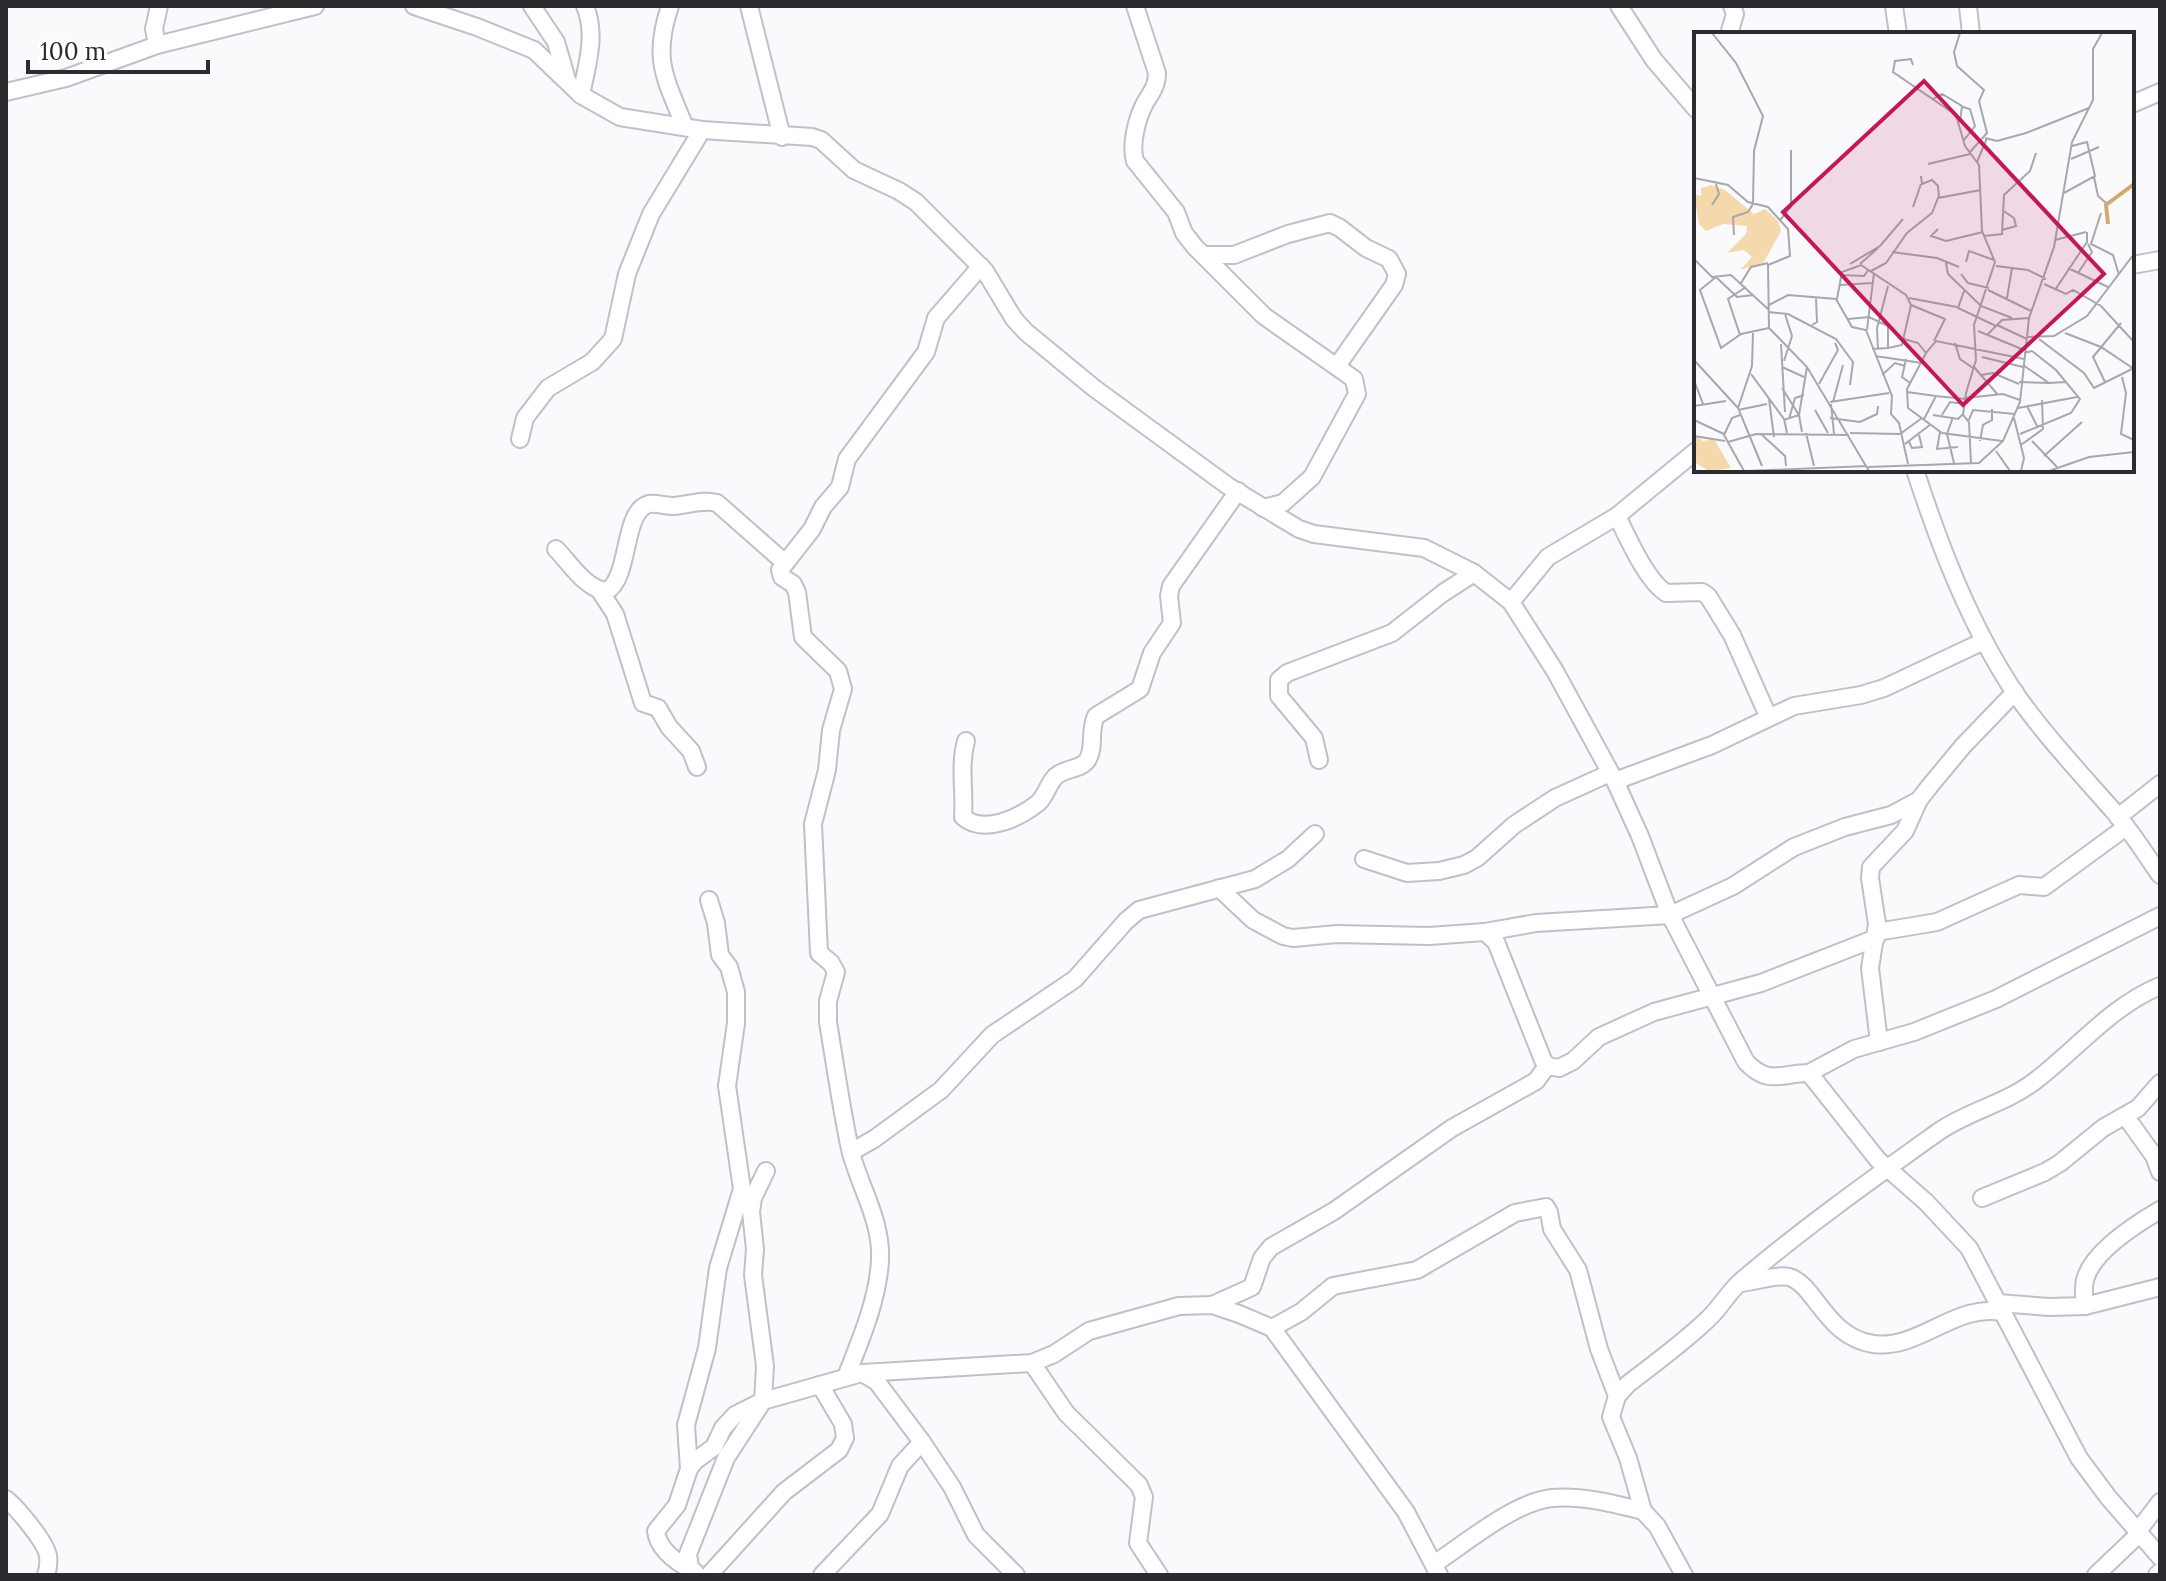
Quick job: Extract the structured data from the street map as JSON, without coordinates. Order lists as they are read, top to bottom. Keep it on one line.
{"scale_bar":"100 m"}
